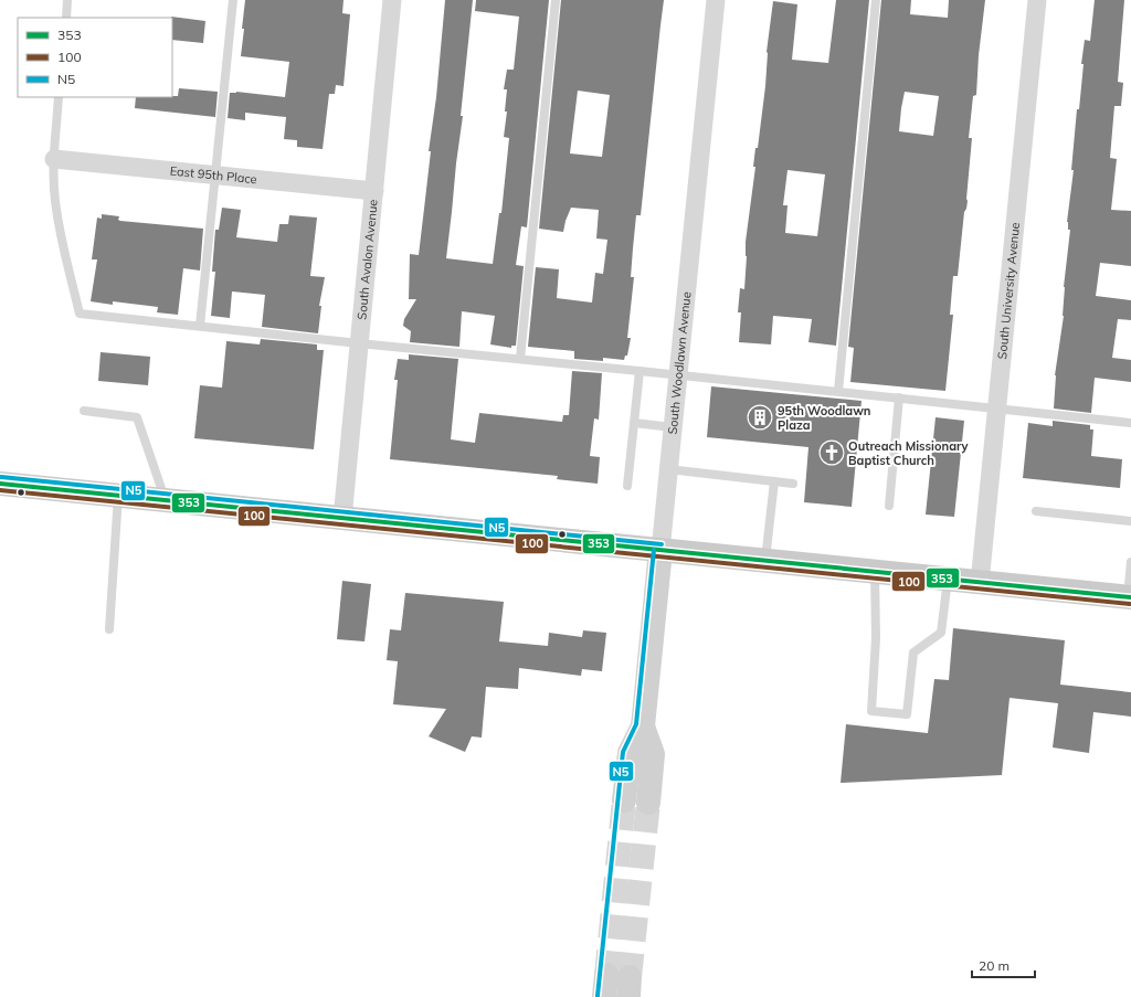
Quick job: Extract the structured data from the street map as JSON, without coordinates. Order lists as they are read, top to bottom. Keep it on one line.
{"streets":{"street":["East 95th Place","South Avalon Avenue","South University Avenue","South Woodlawn Avenue"]},"crossings":[["East 95th Place","South Avalon Avenue"]],"places":{"building":["95th Woodlawn Plaza"],"church":["Outreach Missionary Baptist Church"]},"lines":["transit line N5","transit line 353","transit line 100"],"legend":["353","100","N5"],"scale_bar":"20 m"}
